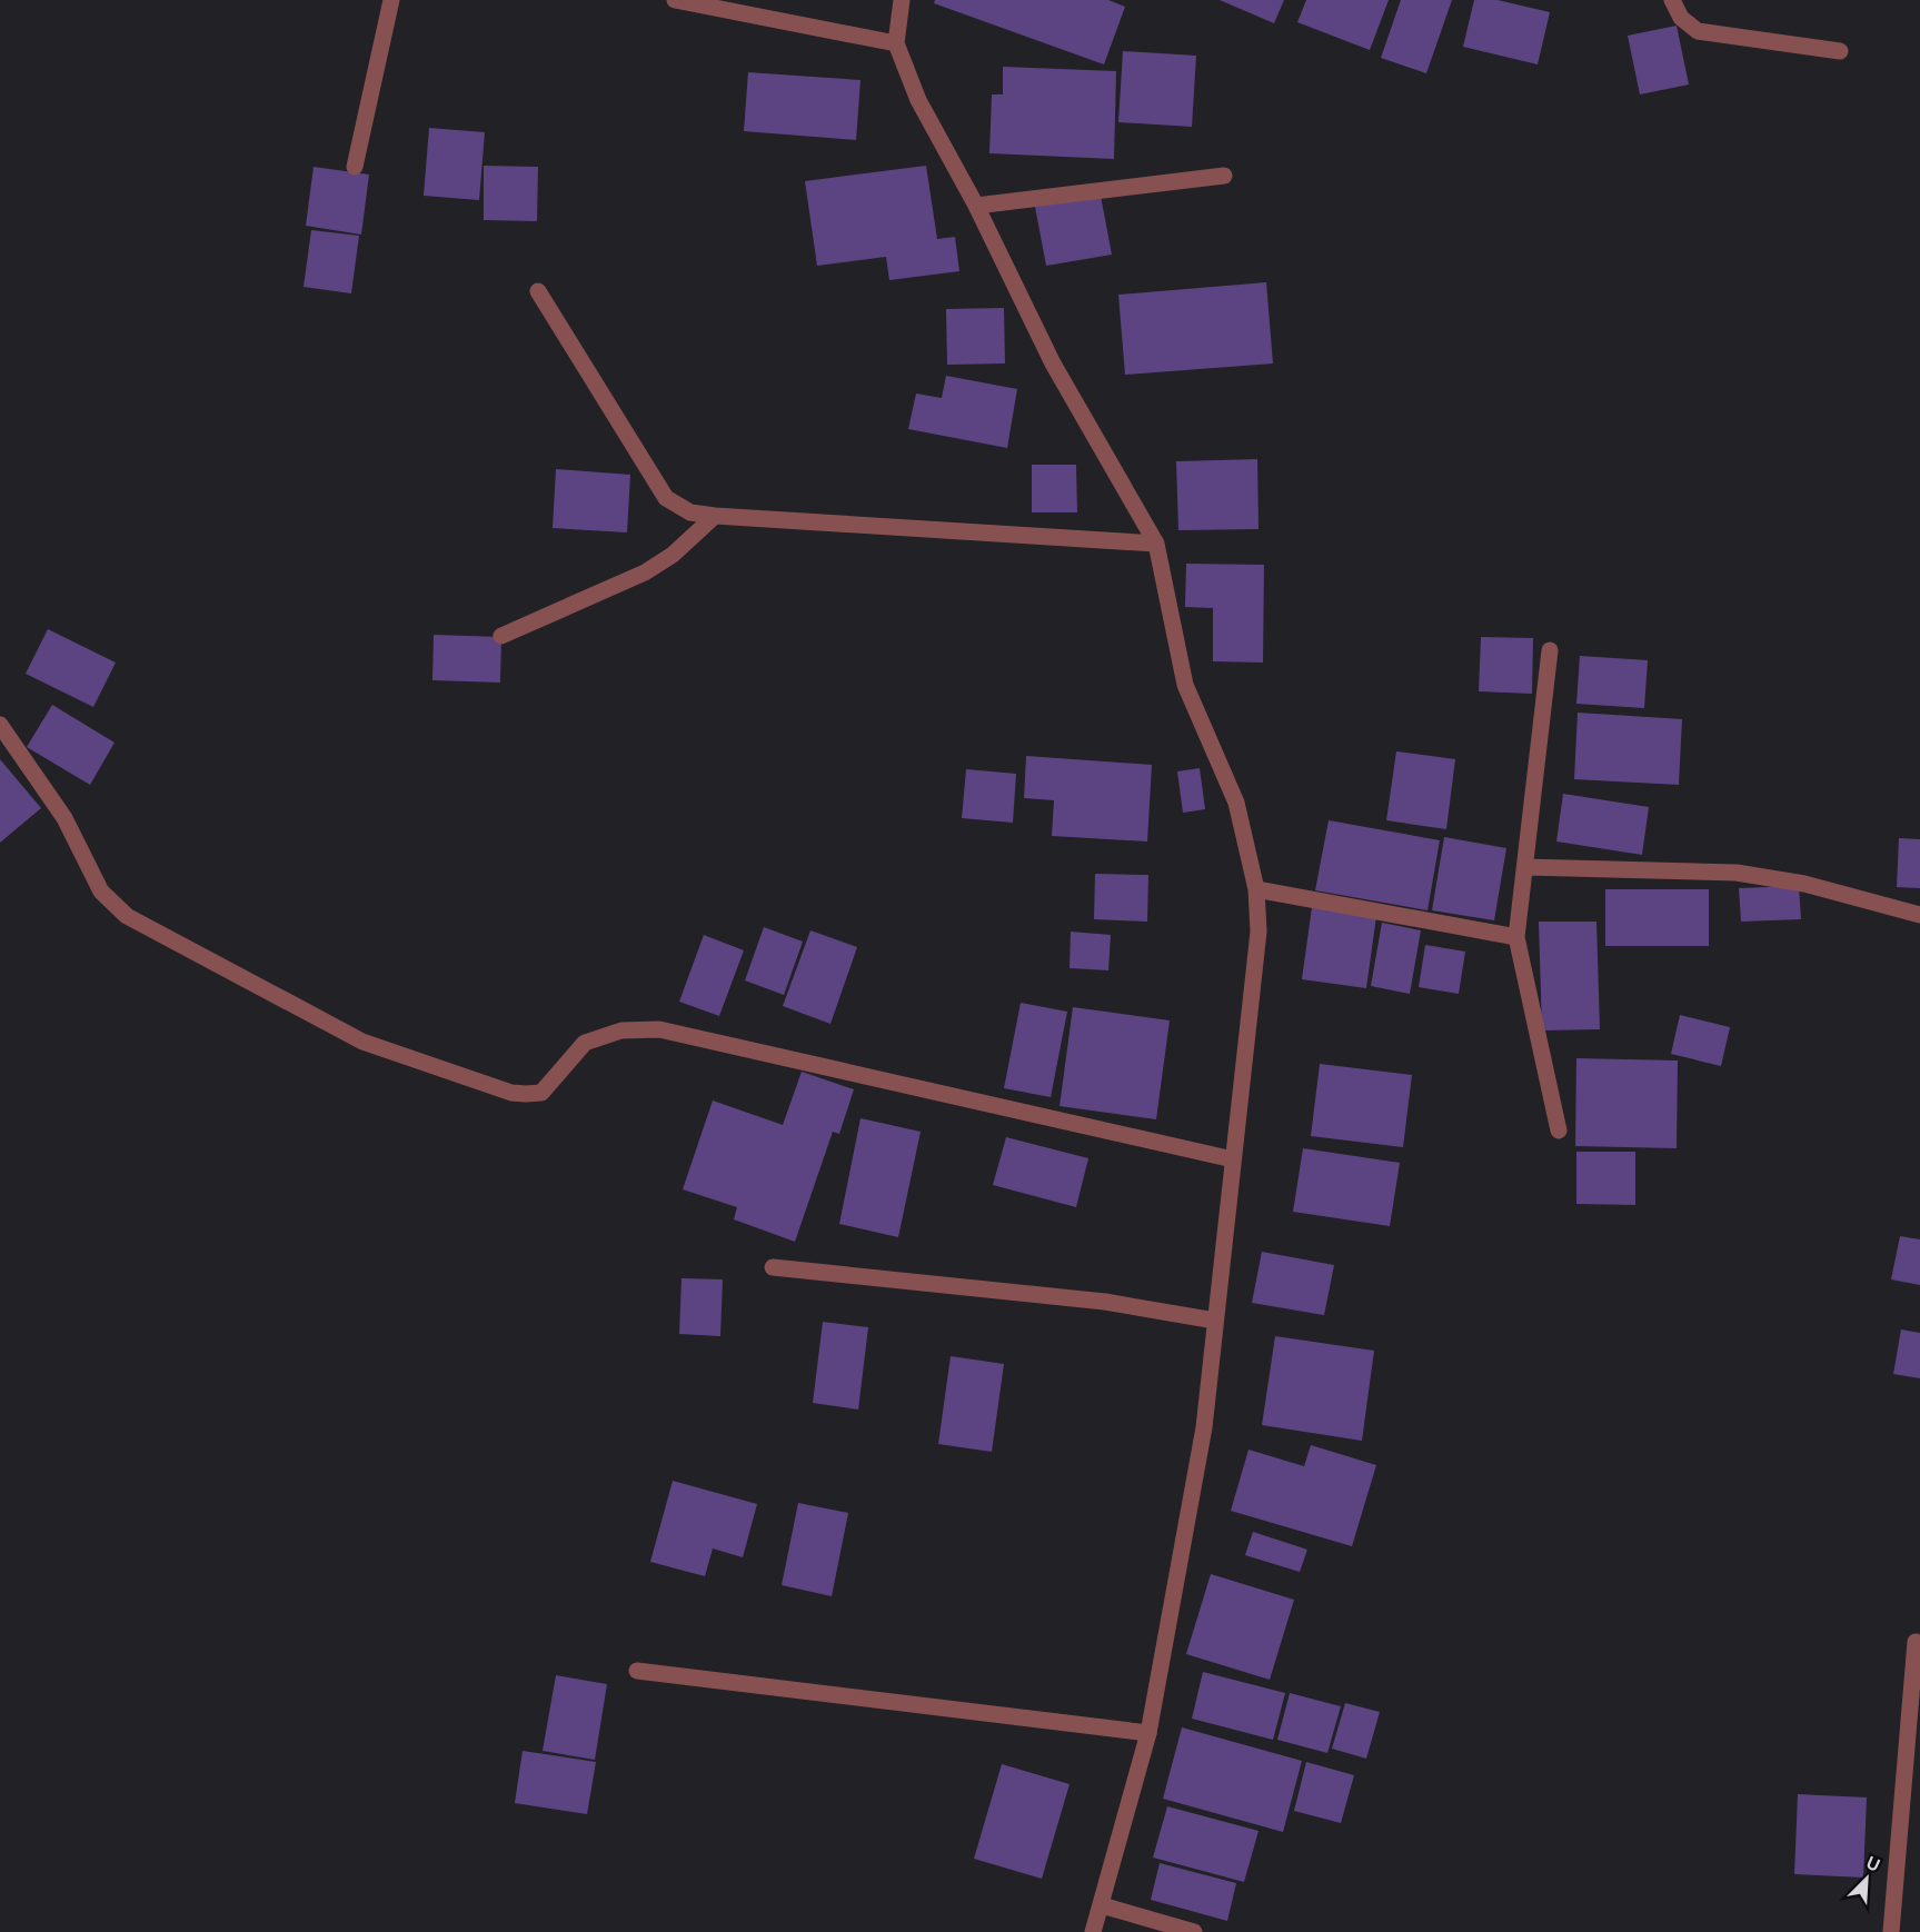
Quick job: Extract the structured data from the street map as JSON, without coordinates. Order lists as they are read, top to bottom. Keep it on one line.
{"north":"top right"}
